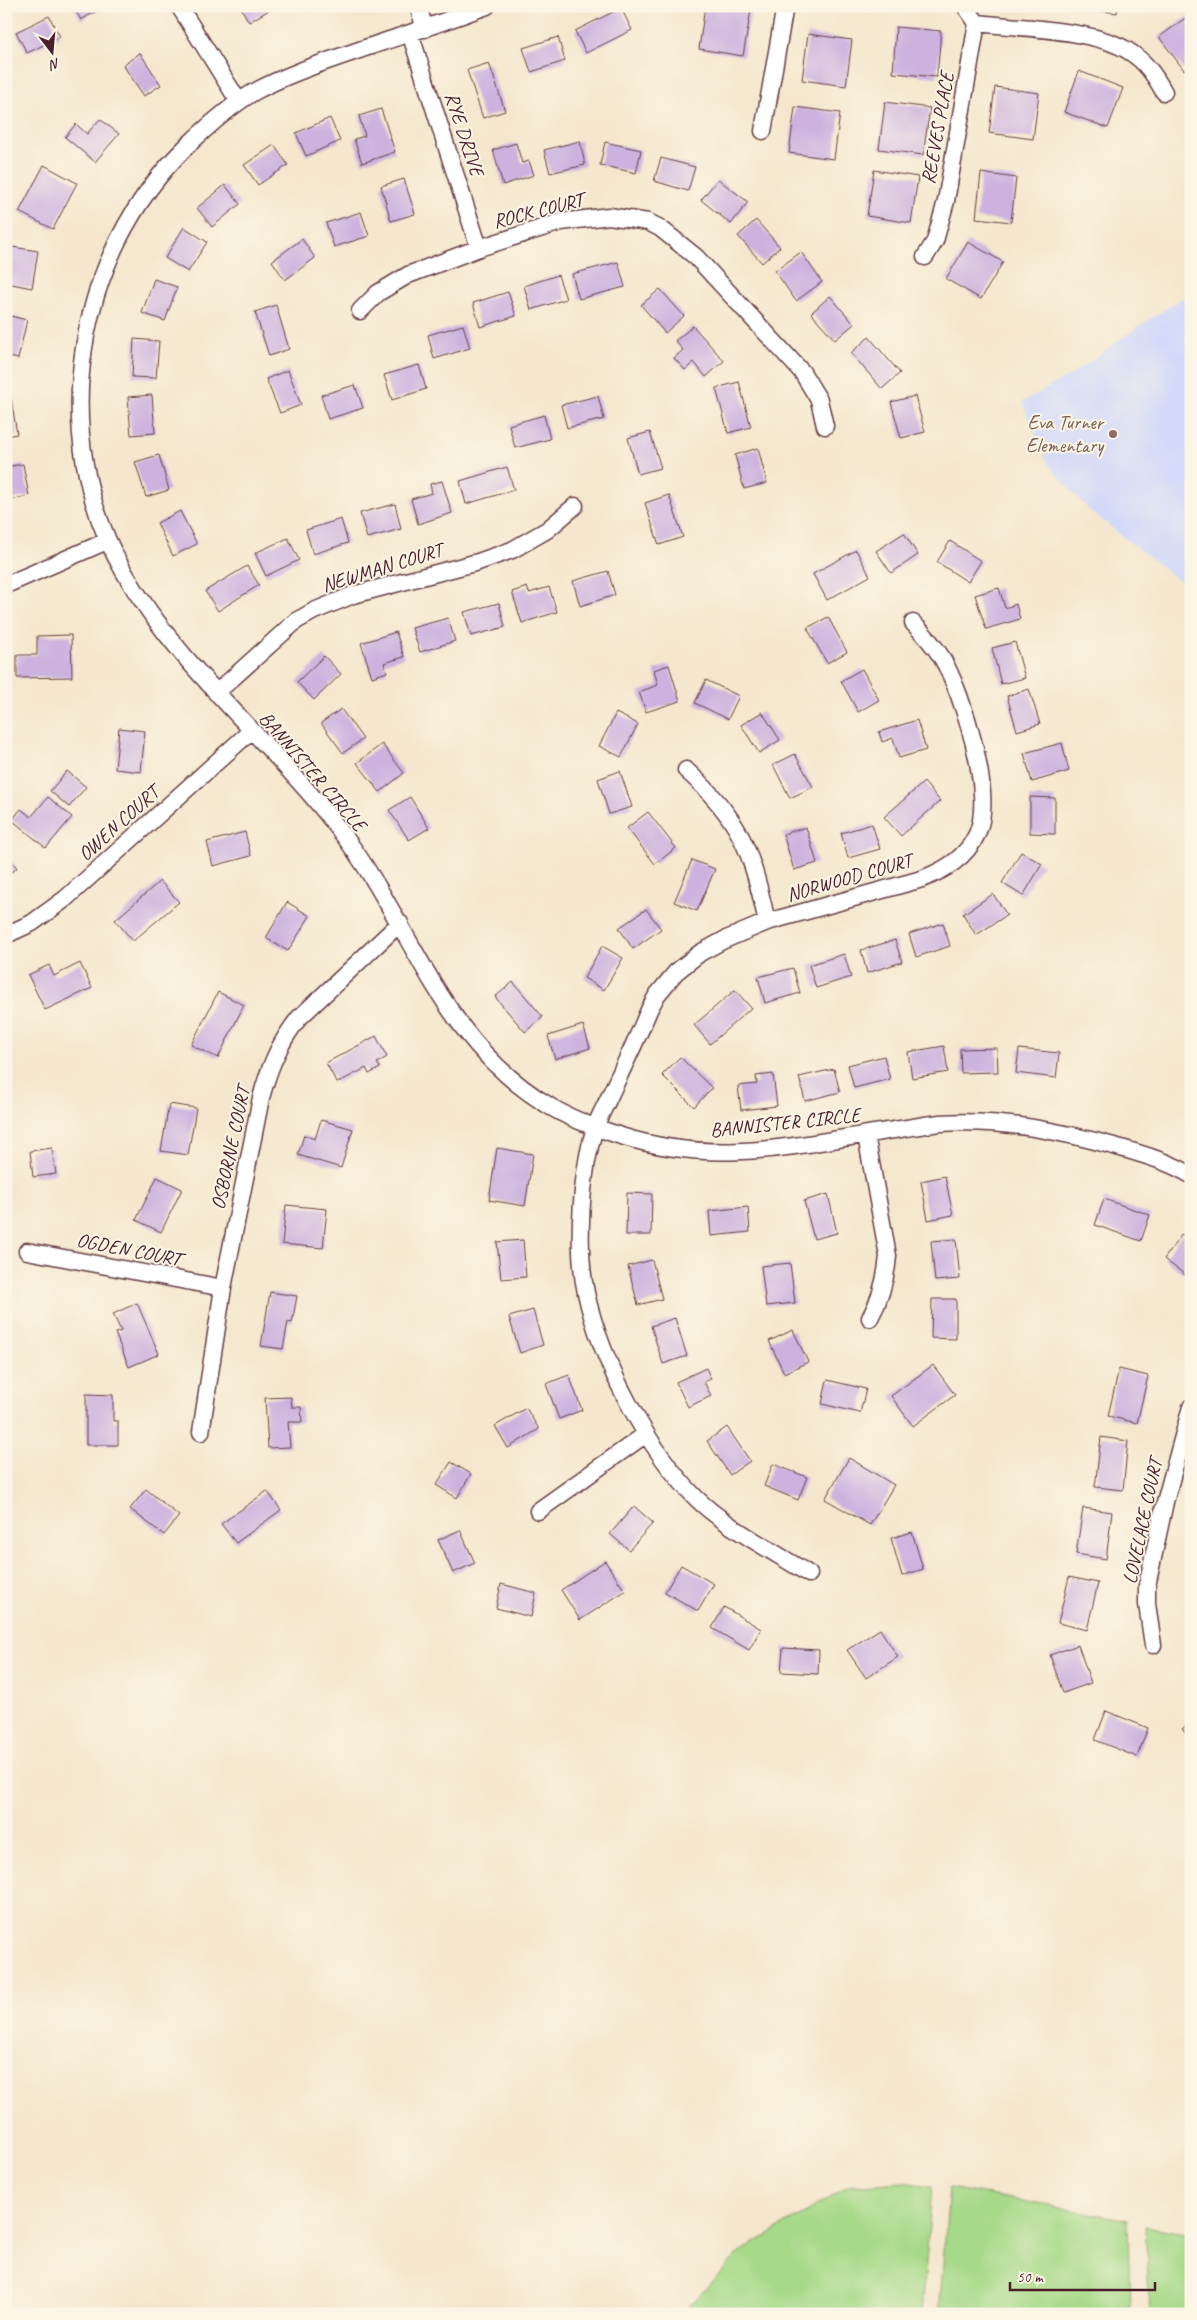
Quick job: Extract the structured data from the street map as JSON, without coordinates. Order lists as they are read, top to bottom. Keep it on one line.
{"streets":{"street":["REEVES PLACE","RYE DRIVE","ROCK COURT","NEWMAN COURT","BANNISTER CIRCLE","OWEN COURT","NORWOOD COURT","OSBORNE COURT","OGDEN COURT","LOVELACE COURT"]},"crossings":[["RYE DRIVE","ROCK COURT"],["RYE DRIVE","BANNISTER CIRCLE"],["NEWMAN COURT","BANNISTER CIRCLE"],["BANNISTER CIRCLE","OWEN COURT"],["BANNISTER CIRCLE","NORWOOD COURT"],["BANNISTER CIRCLE","OSBORNE COURT"],["OSBORNE COURT","OGDEN COURT"]],"places":["Eva Turner Elementary"],"scale_bar":"50 m","north":"bottom"}
